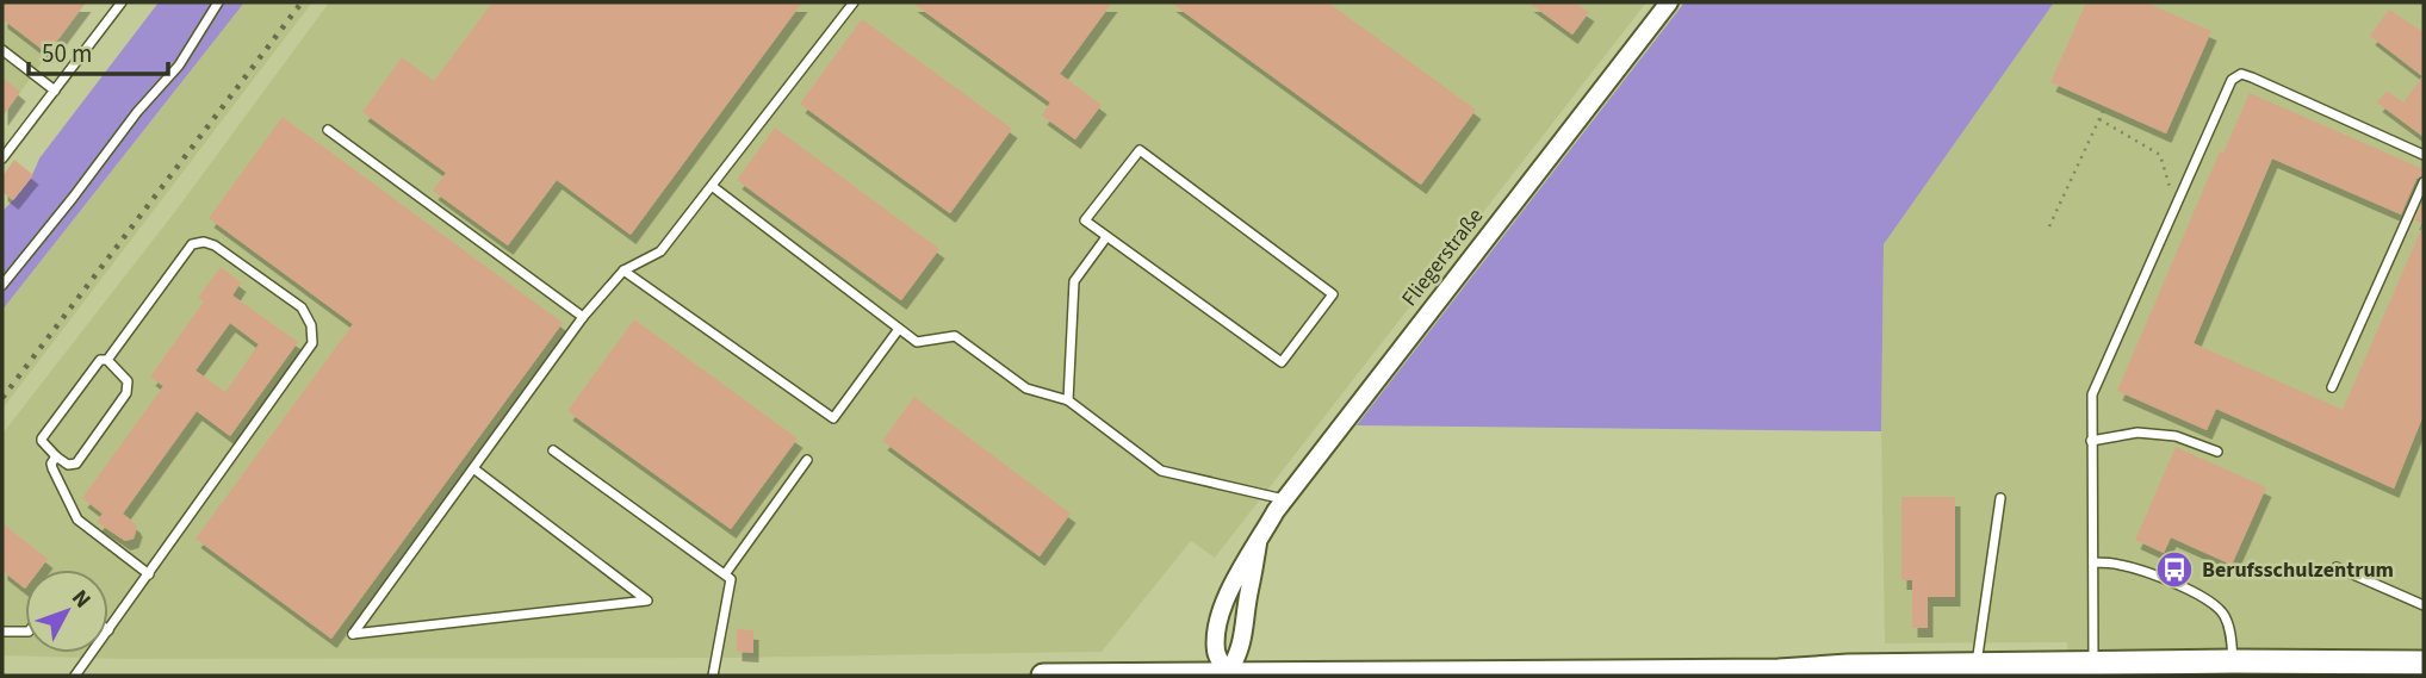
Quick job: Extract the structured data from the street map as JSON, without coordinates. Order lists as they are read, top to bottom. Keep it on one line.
{"streets":{"street":["Fliegerstraße"]},"places":{"bus stop":["Berufsschulzentrum"]},"scale_bar":"50 m","north":"top right"}
